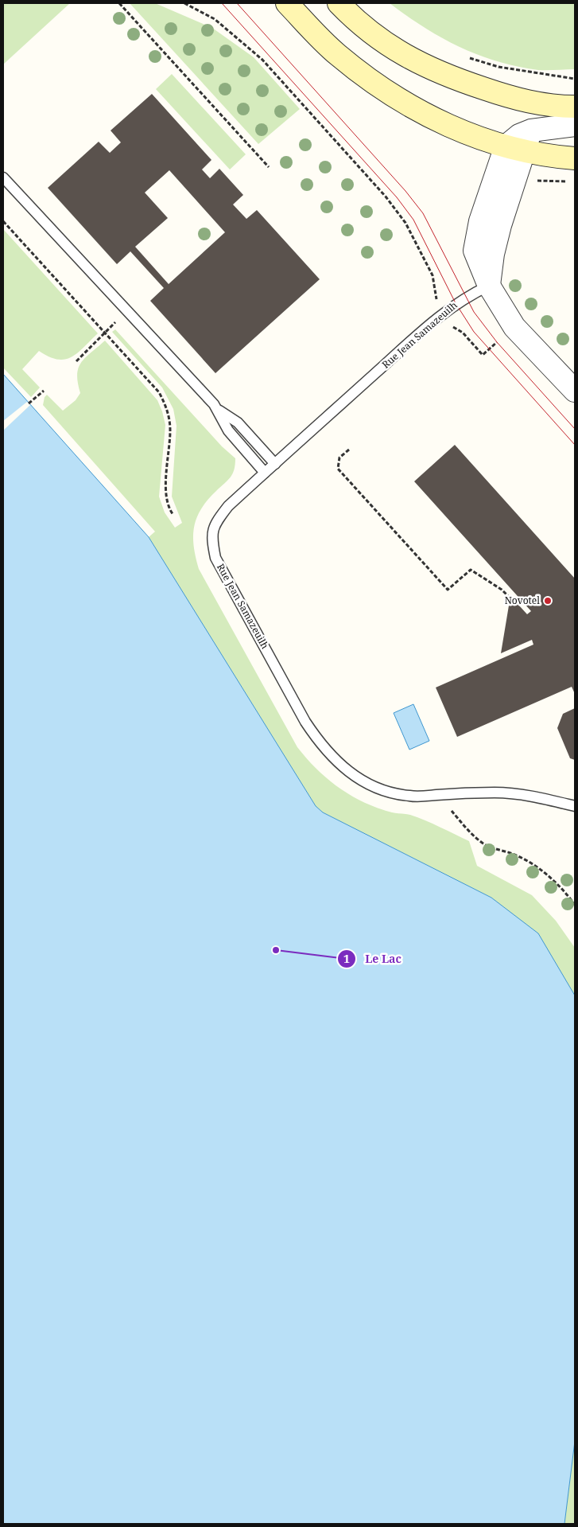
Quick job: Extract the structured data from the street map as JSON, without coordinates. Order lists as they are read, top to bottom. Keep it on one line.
{"streets":{"lane":["Rue Jean Samazeuilh"]},"places":["Novotel","Le Lac"]}
